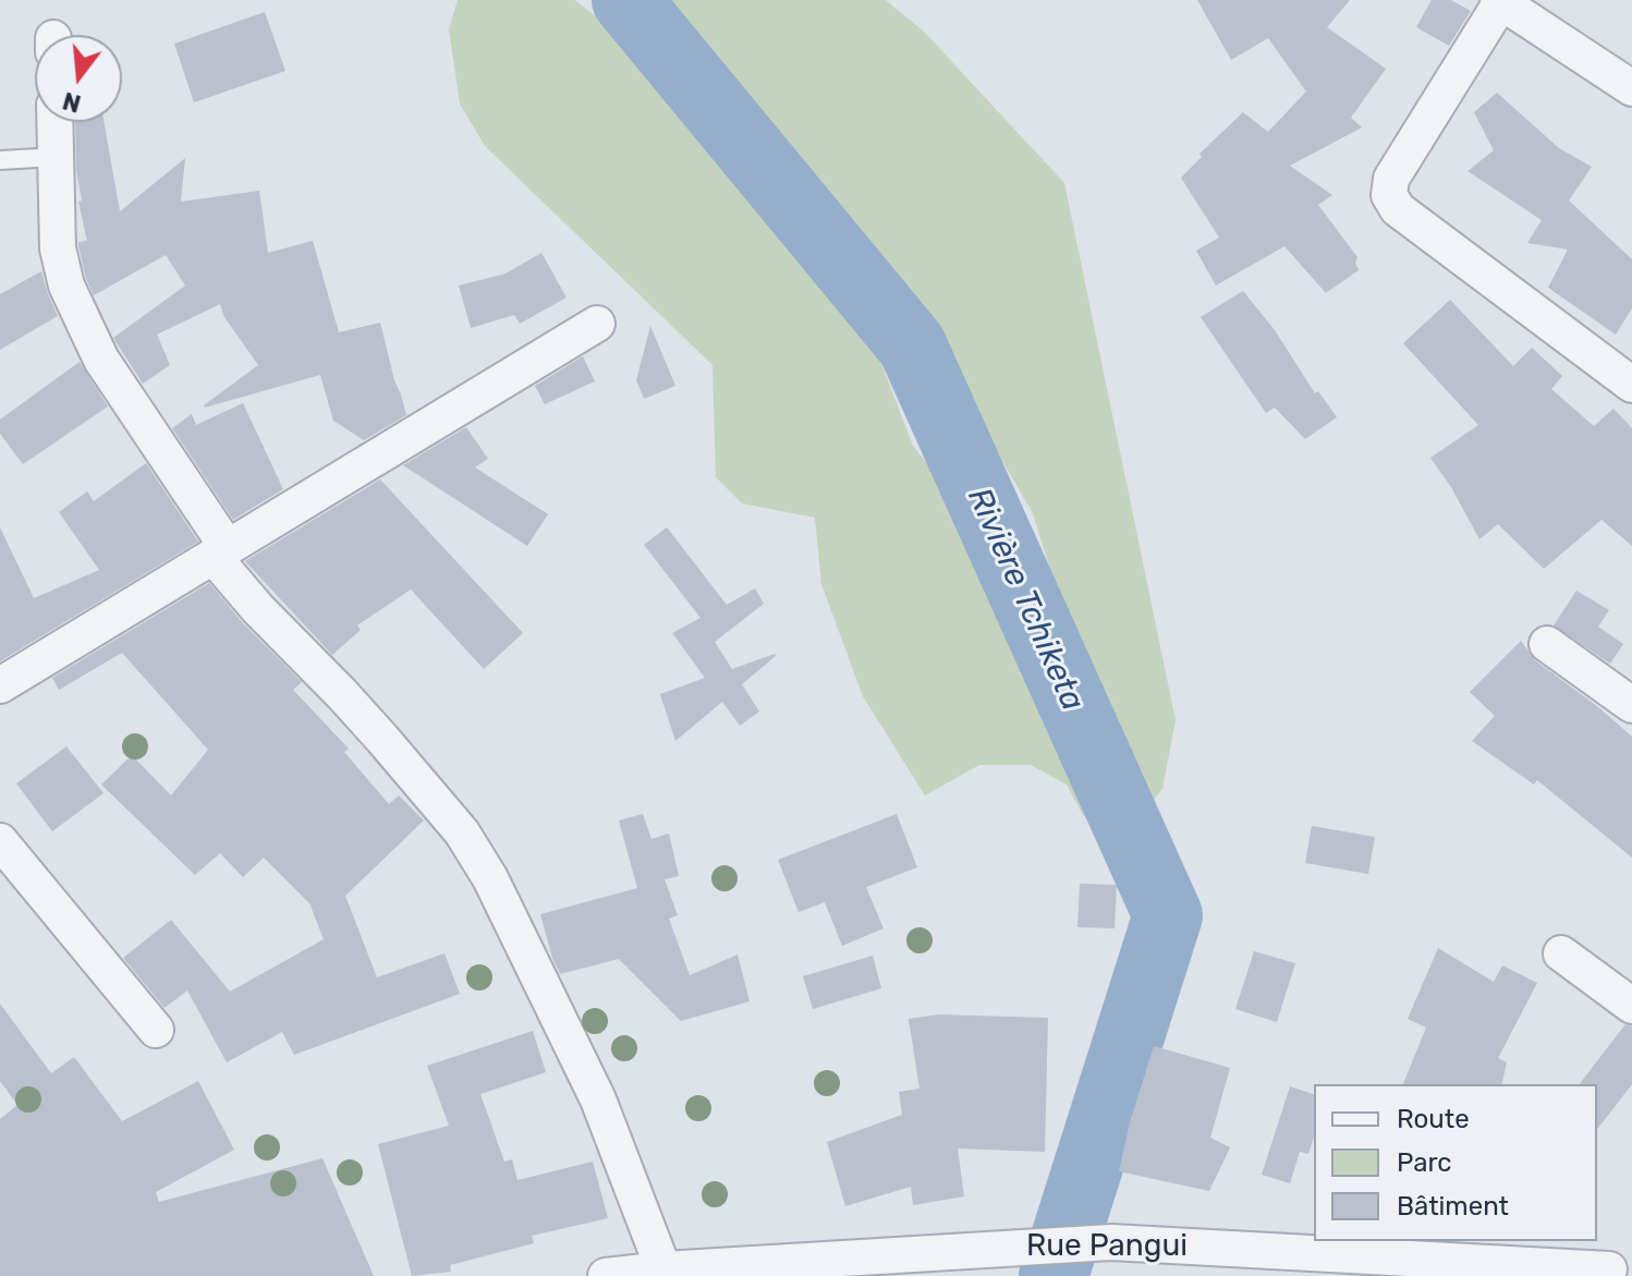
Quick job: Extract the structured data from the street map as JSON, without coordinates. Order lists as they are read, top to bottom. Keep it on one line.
{"streets":{"street":["Rue Pangui"]},"water":["Rivière Tchiketa"],"legend":["Route","Parc","Bâtiment"],"north":"bottom"}
